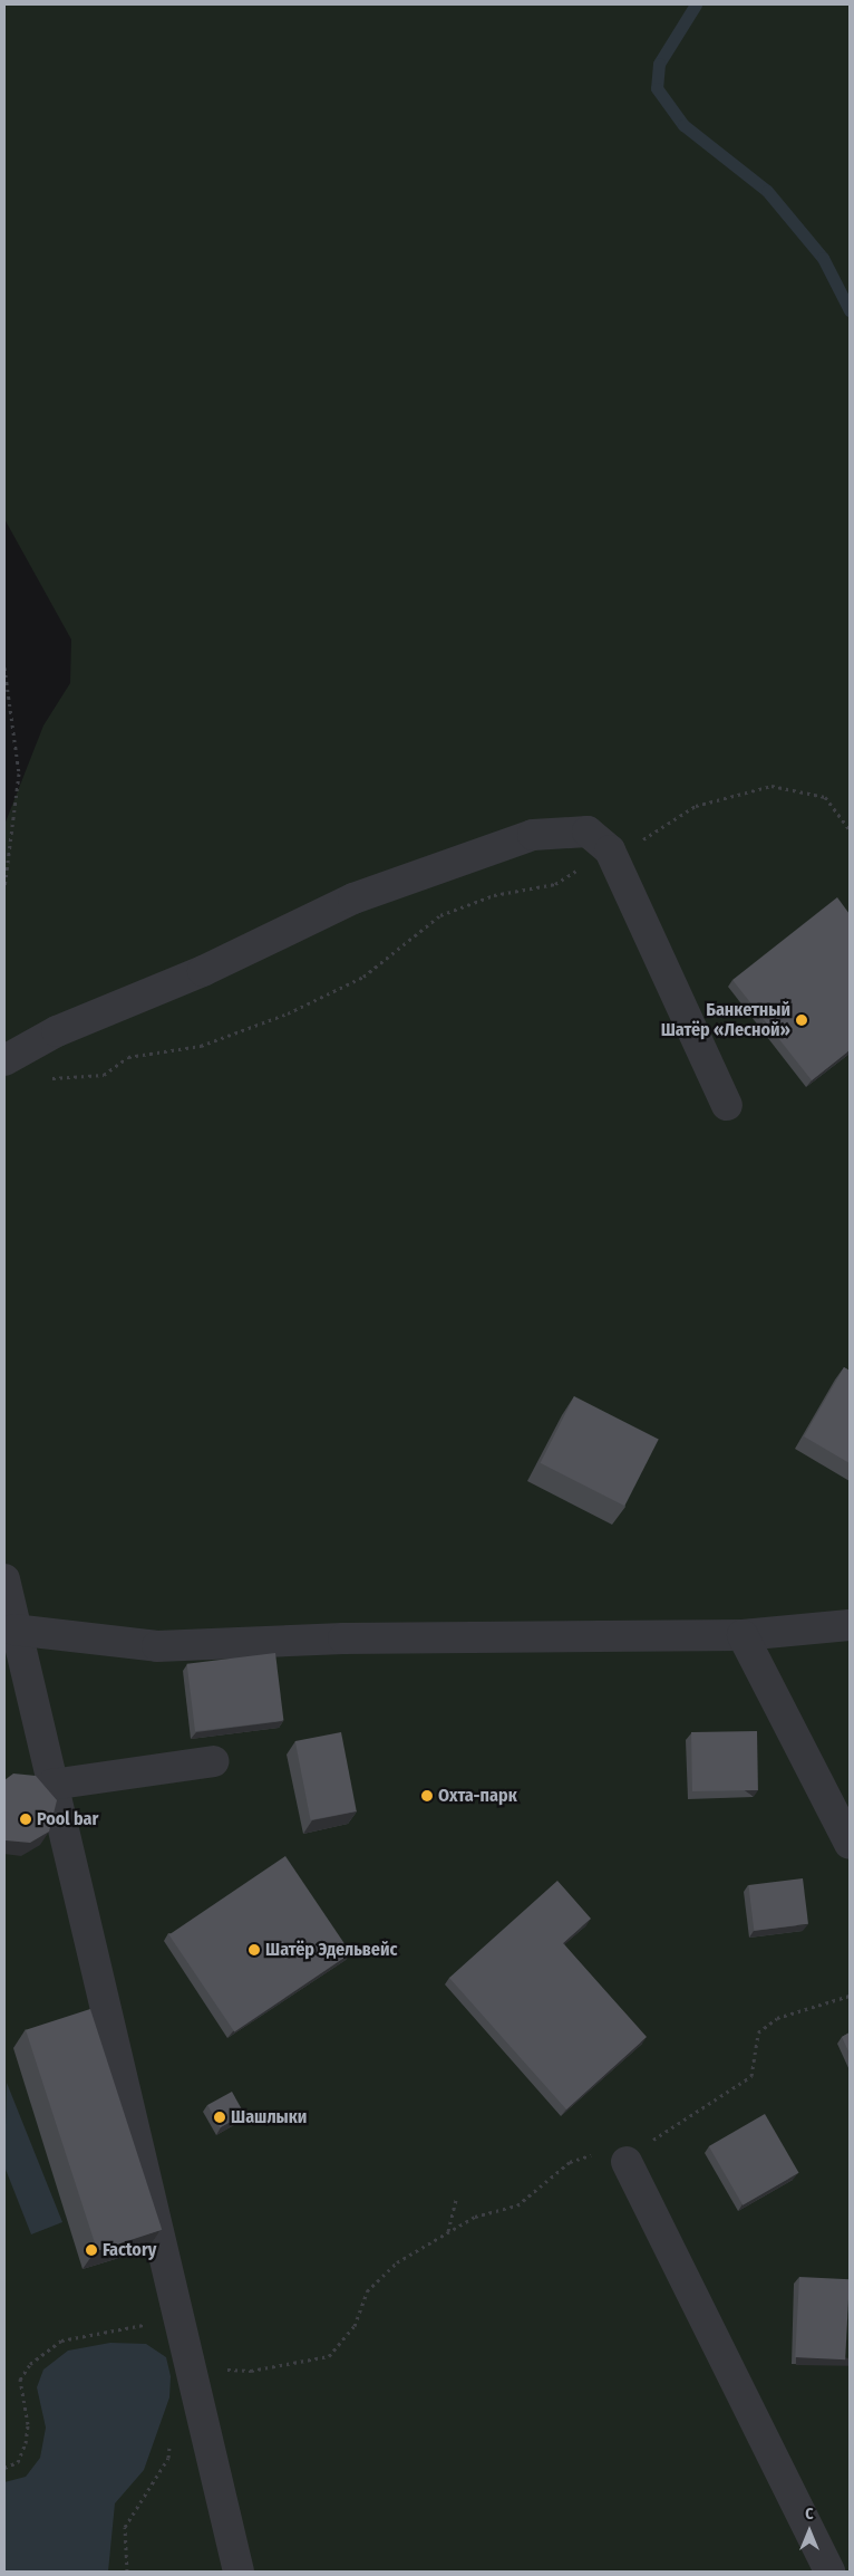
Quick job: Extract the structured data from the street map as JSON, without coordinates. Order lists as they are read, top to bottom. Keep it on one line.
{"places":["Банкетный Шатёр «Лесной»","Охта-парк","Pool bar","Шатёр Эдельвейс","Шашлыки","Factory"],"north":"top"}
